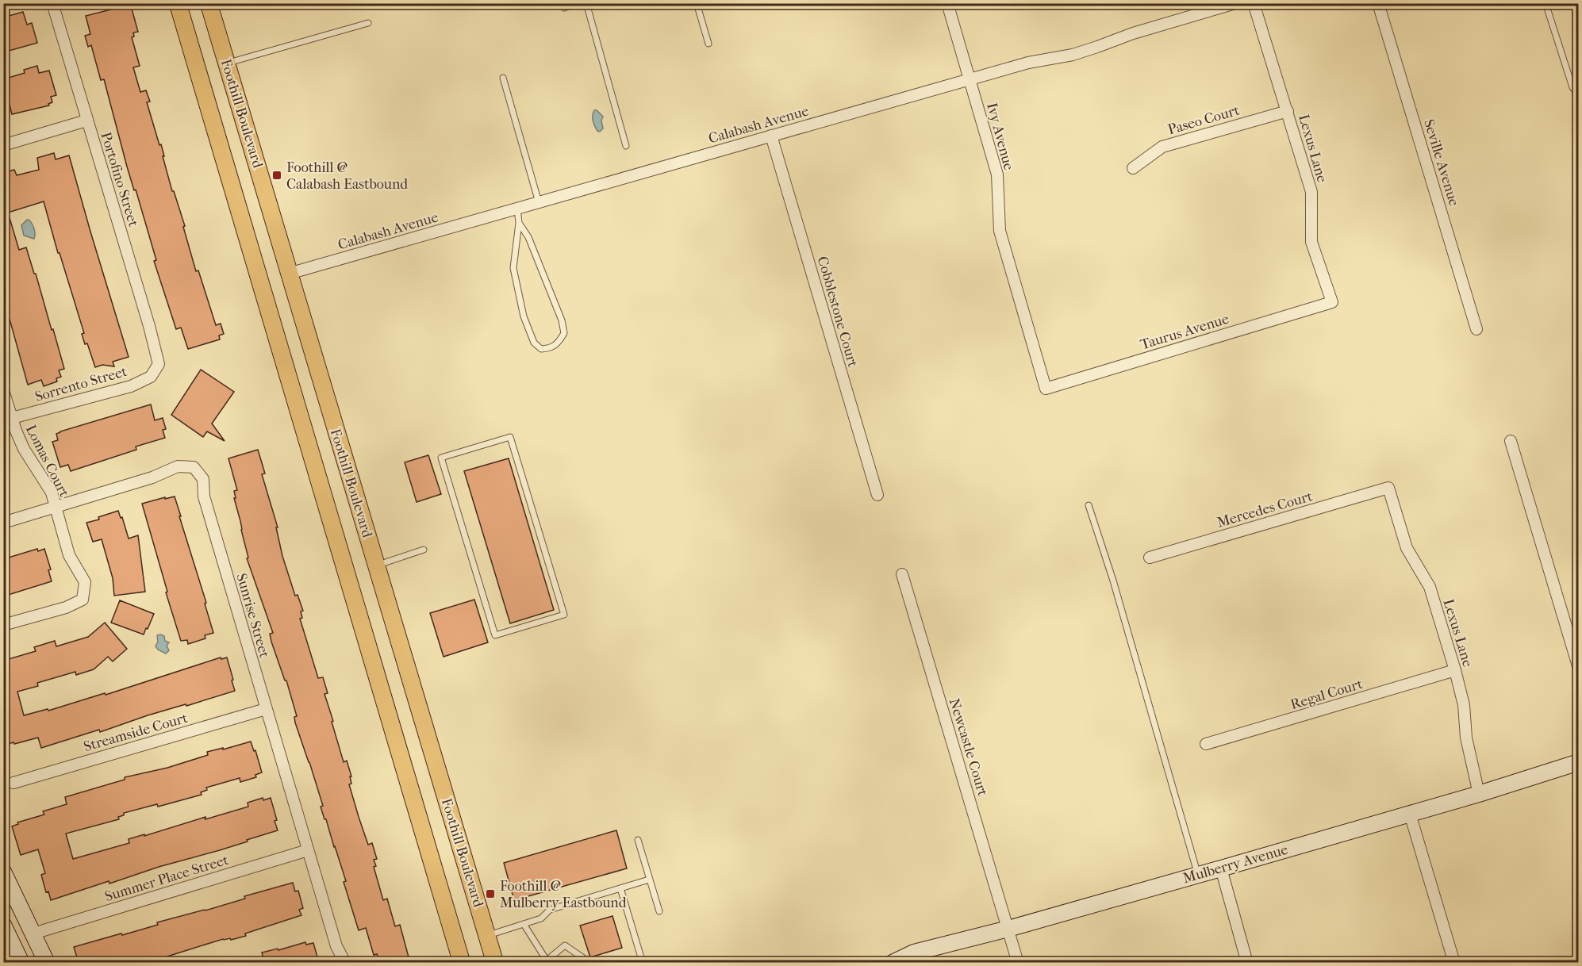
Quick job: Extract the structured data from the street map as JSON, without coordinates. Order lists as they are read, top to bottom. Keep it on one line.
{"streets":{"main road":["Foothill Boulevard"],"street":["Paseo Court","Calabash Avenue","Ivy Avenue","Lexus Lane","Seville Avenue","Portofino Street","Cobblestone Court","Taurus Avenue","Sorrento Street","Lomas Court","Mercedes Court","Sunrise Street","Regal Court","Streamside Court","Newcastle Court","Mulberry Avenue","Summer Place Street"]},"crossings":[["Foothill Boulevard","Calabash Avenue"],["Paseo Court","Lexus Lane"],["Calabash Avenue","Ivy Avenue"],["Calabash Avenue","Cobblestone Court"],["Ivy Avenue","Taurus Avenue"],["Lexus Lane","Taurus Avenue"],["Lexus Lane","Mercedes Court"],["Lexus Lane","Regal Court"],["Lexus Lane","Mulberry Avenue"],["Portofino Street","Sorrento Street"],["Sorrento Street","Lomas Court"],["Lomas Court","Sunrise Street"],["Sunrise Street","Streamside Court"],["Sunrise Street","Summer Place Street"],["Newcastle Court","Mulberry Avenue"]],"places":{"transit":["Foothill @ Calabash Eastbound","Foothill @ Mulberry Eastbound"]}}
